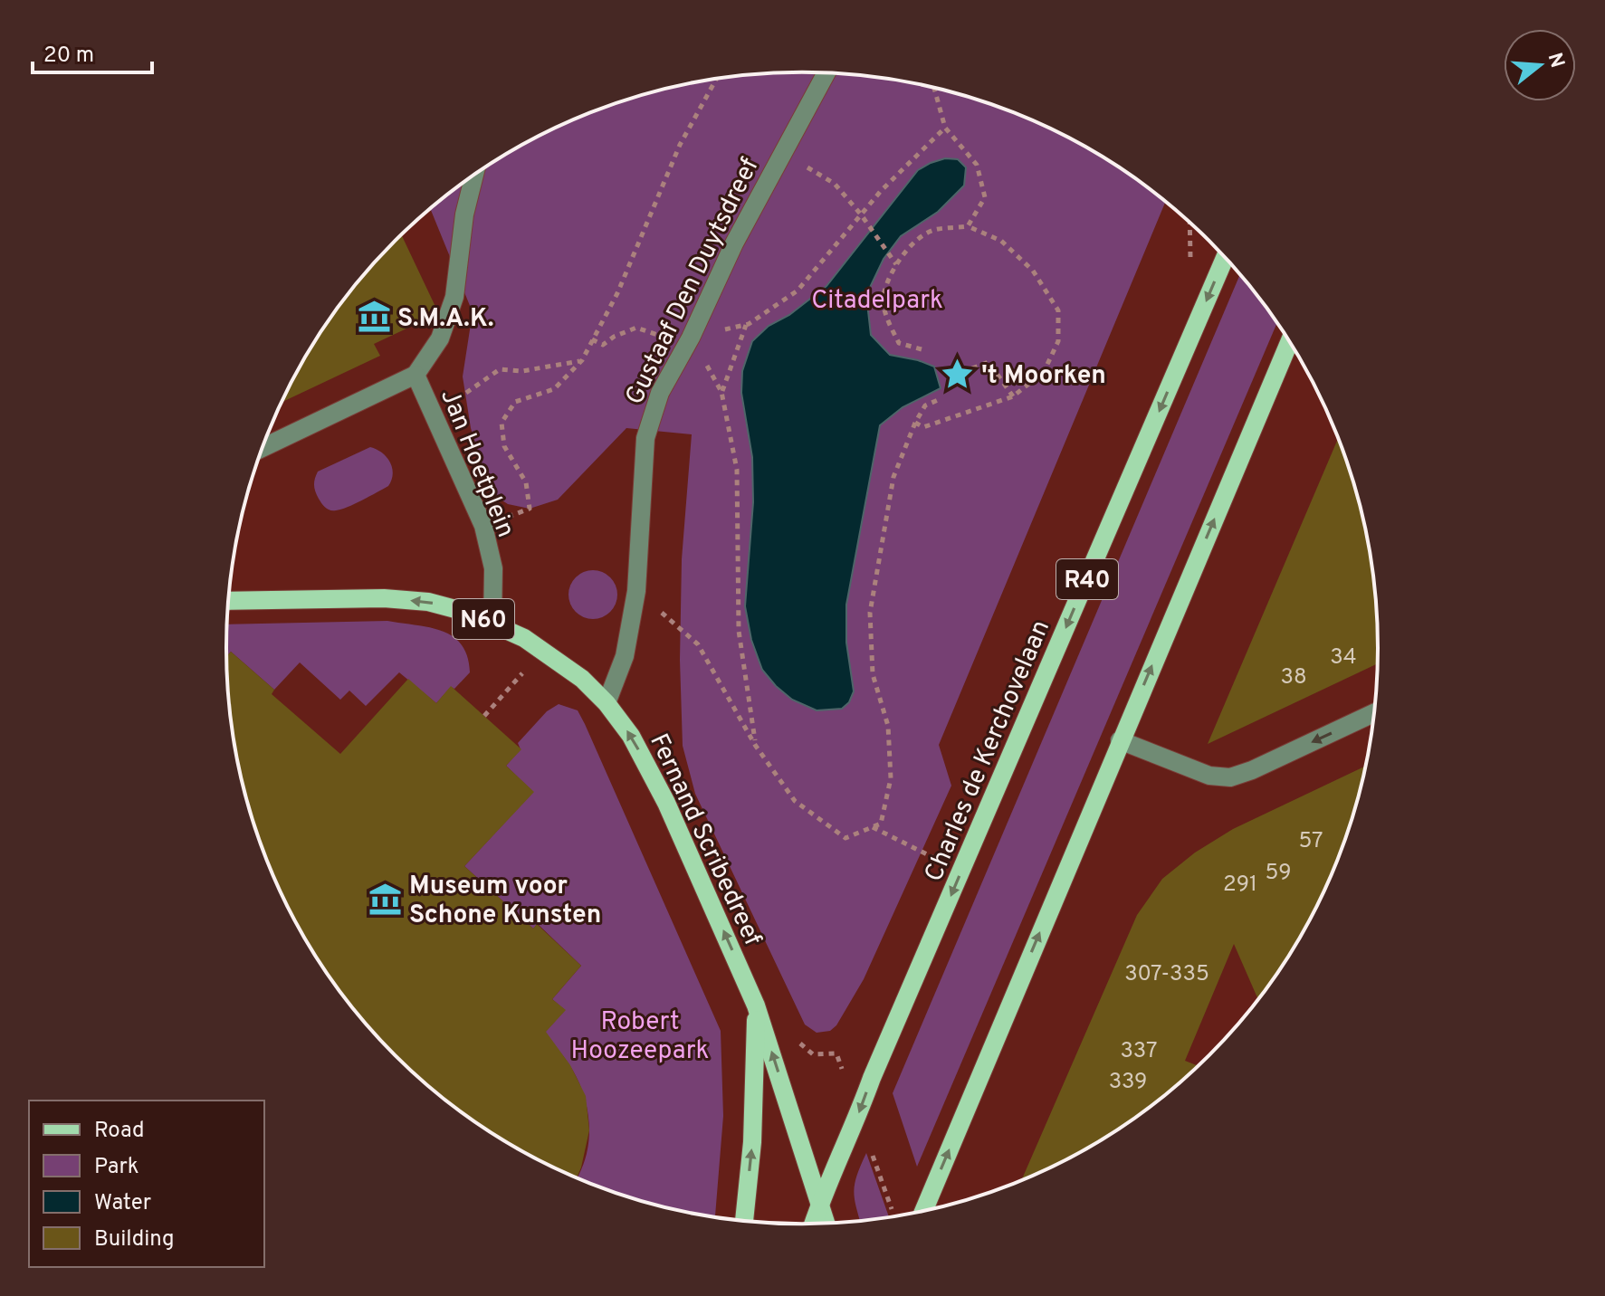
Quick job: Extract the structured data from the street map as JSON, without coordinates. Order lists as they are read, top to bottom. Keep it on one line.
{"streets":{"main road":["R40","N60","Charles de Kerchovelaan","Fernand Scribedreef"],"street":["Gustaaf Den Duytsdreef","Jan Hoetplein"]},"crossings":[["Gustaaf Den Duytsdreef","Fernand Scribedreef"],["Jan Hoetplein","Fernand Scribedreef"],["N60","Fernand Scribedreef"],["Charles de Kerchovelaan","Fernand Scribedreef"]],"one_way":["Fernand Scribedreef"],"parks":["Citadelpark","Robert Hoozeepark"],"places":{"museum":["S.M.A.K.","Museum voor Schone Kunsten"],"place":["'t Moorken"]},"house_numbers":["34","38","57","59","291","307-335","337","339"],"legend":["Road","Park","Water","Building"],"scale_bar":"20 m","north":"right"}
